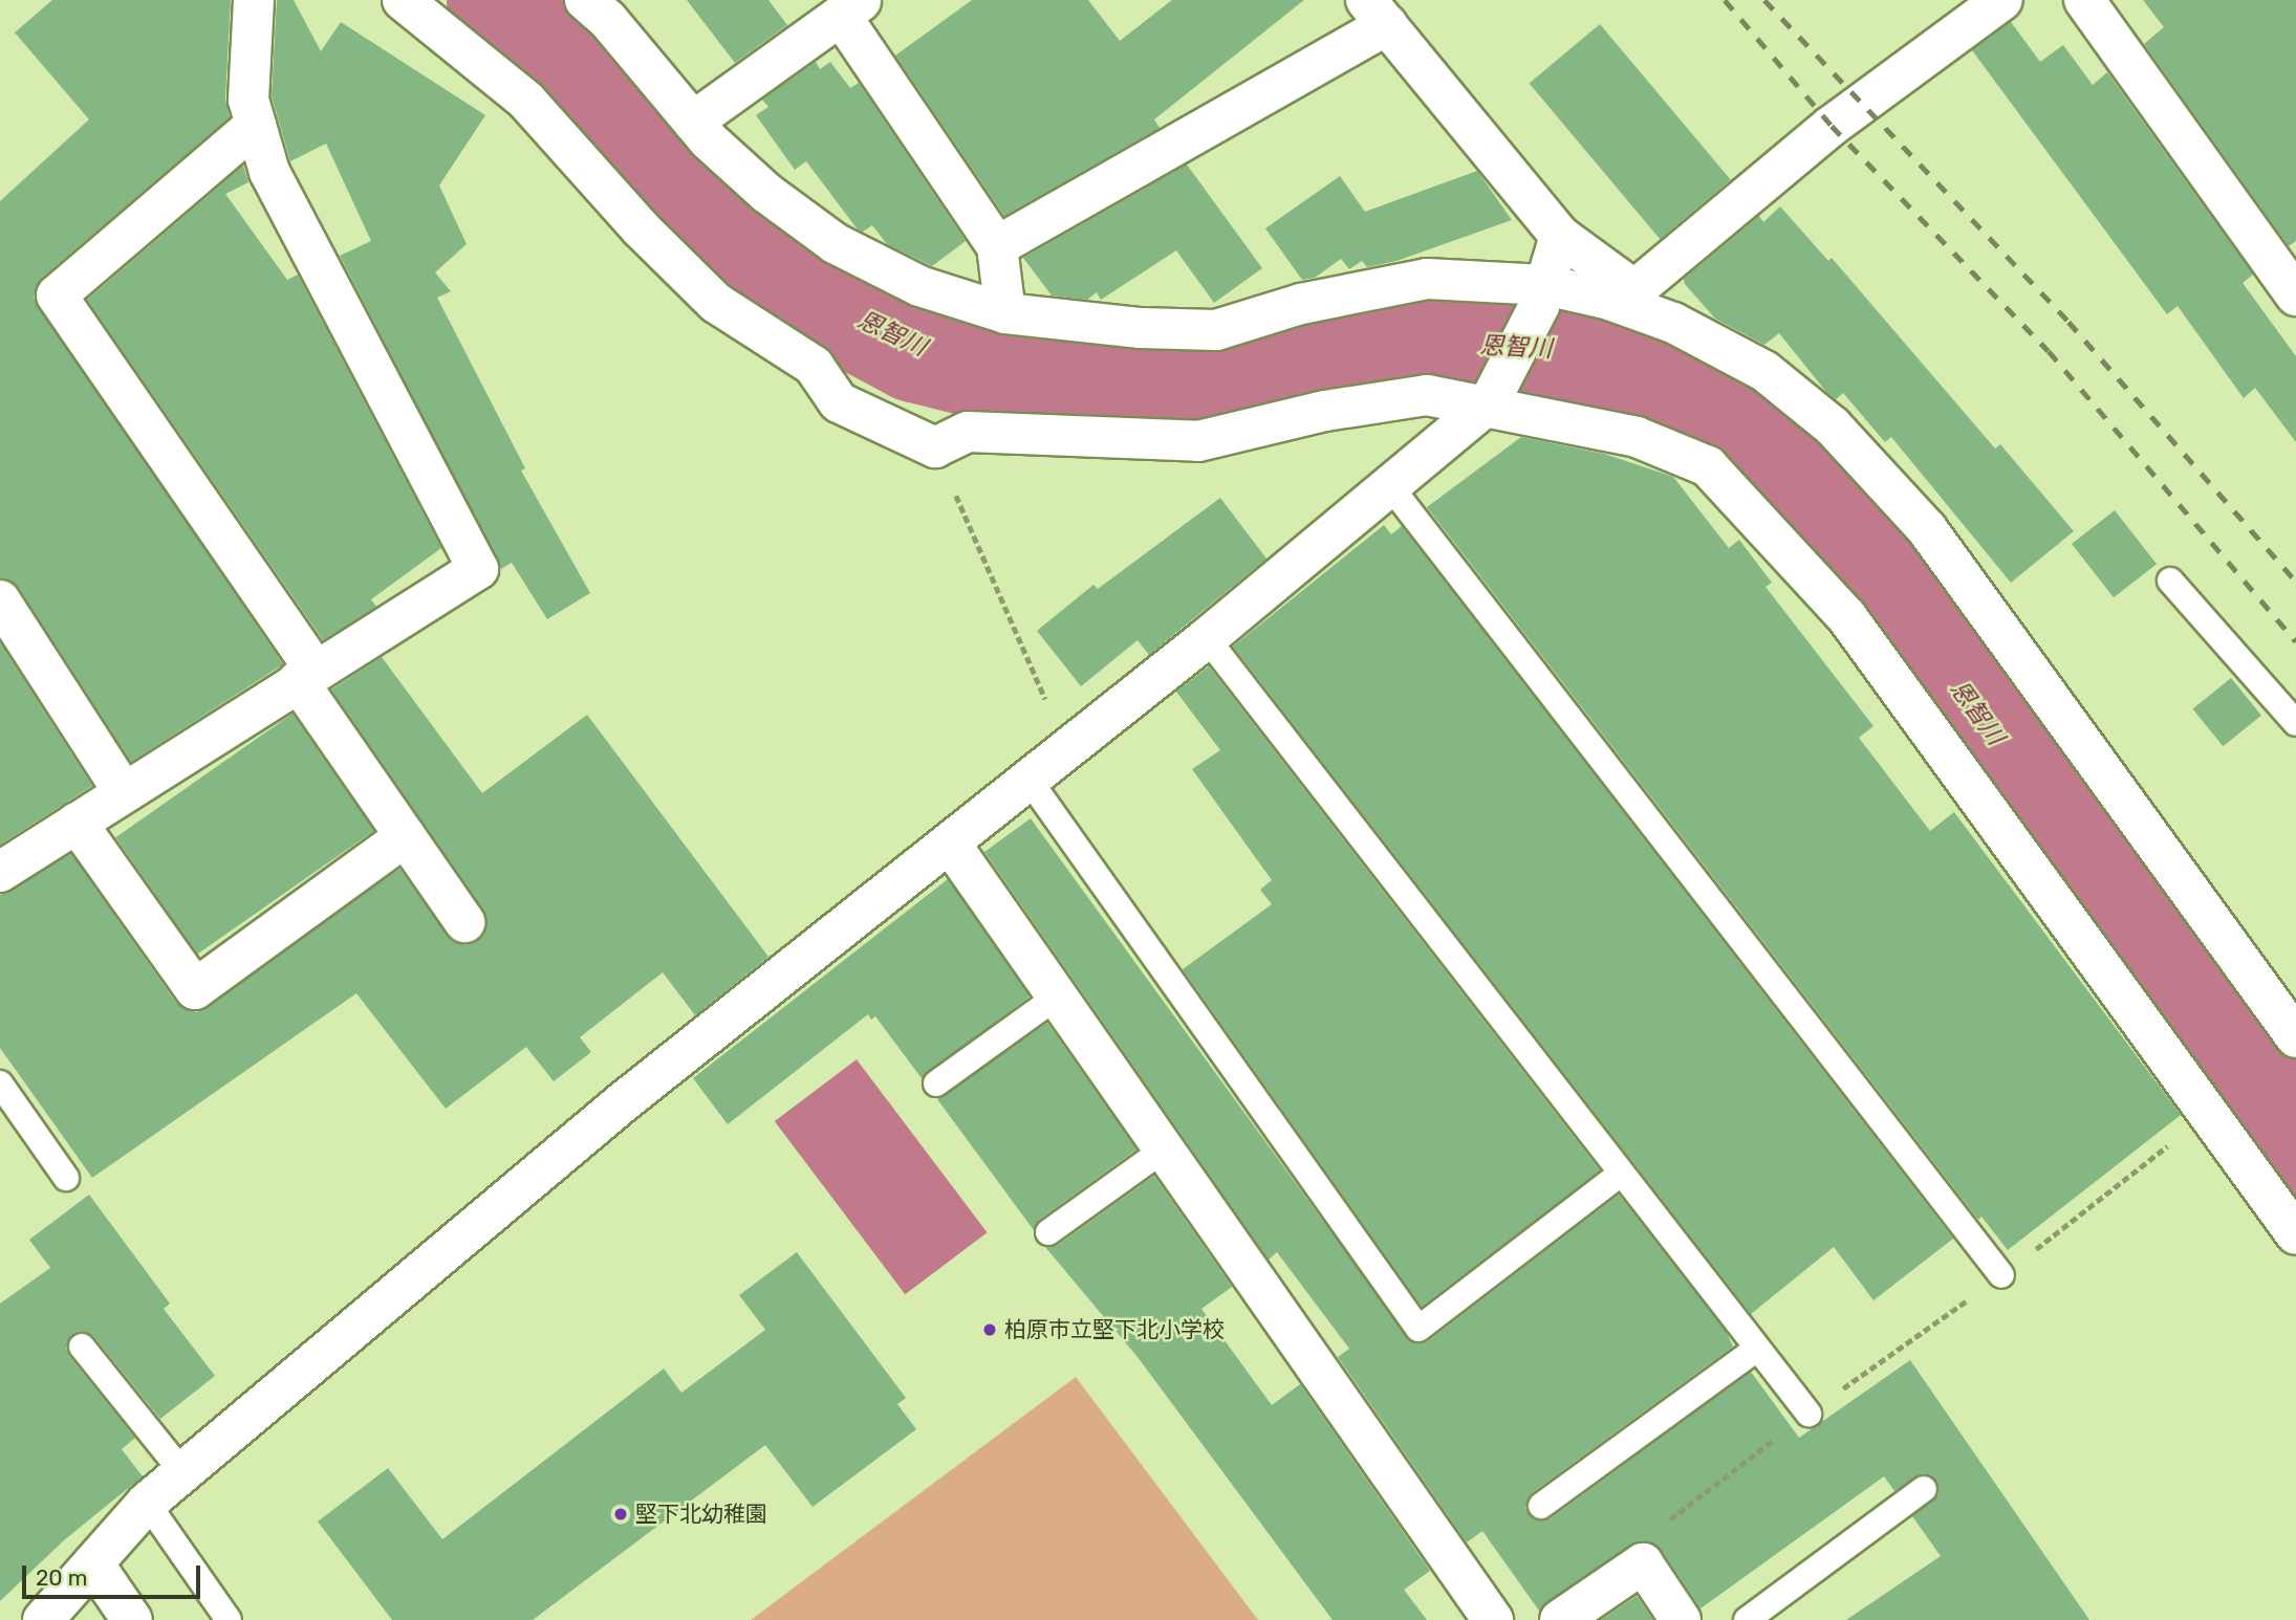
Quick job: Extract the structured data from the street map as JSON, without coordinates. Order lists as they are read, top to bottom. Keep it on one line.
{"water":["恩智川"],"places":["柏原市立堅下北小学校","堅下北幼稚園"],"scale_bar":"20 m"}
